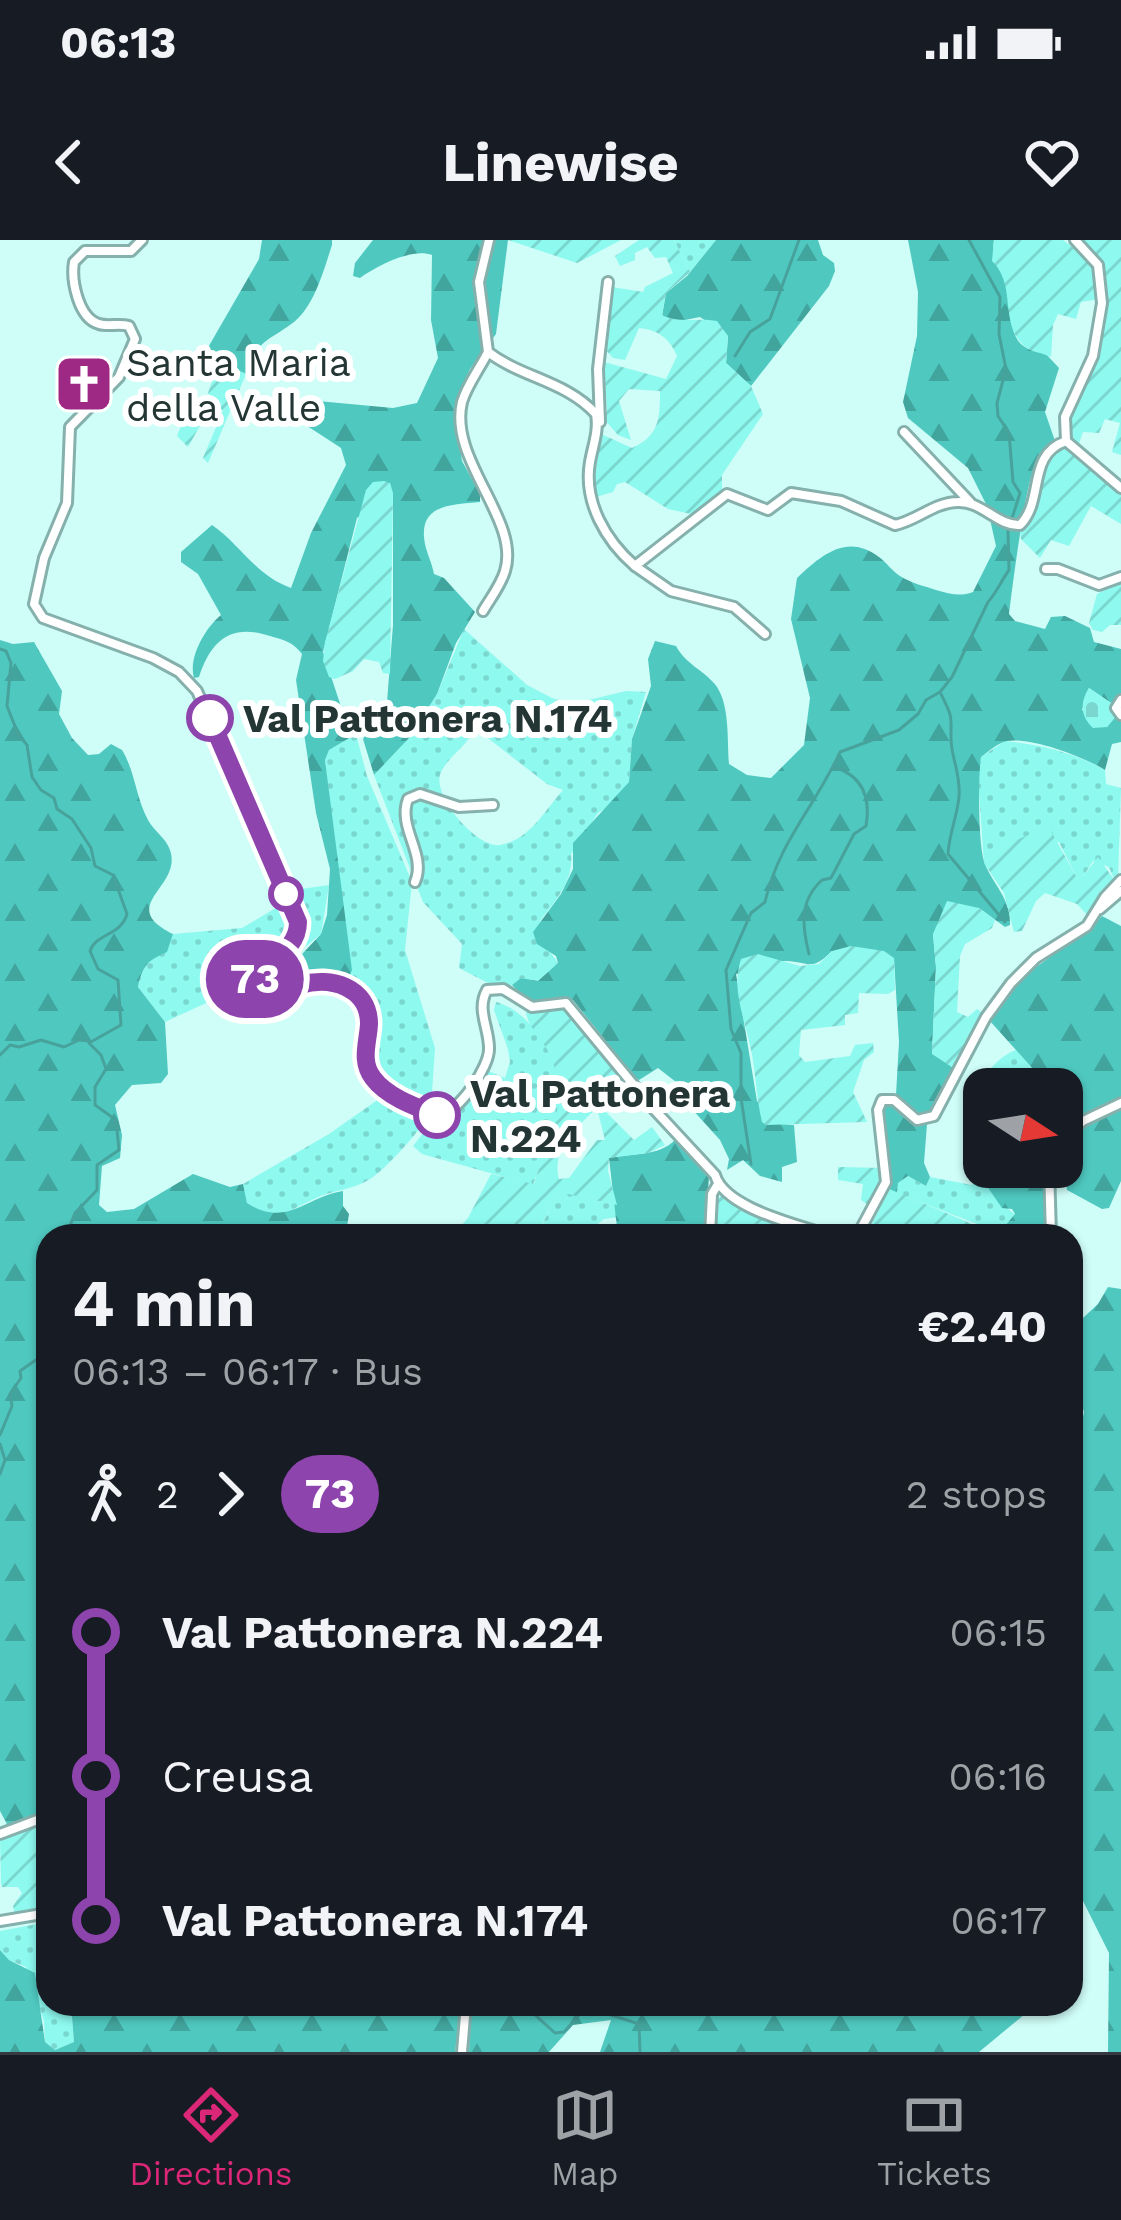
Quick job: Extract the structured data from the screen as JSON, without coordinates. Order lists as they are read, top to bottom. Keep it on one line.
{"places":{"church":["Santa Maria della Valle"],"other":["Val Pattonera N.174","Val Pattonera N.224"]},"lines":["bus line 73"],"north":"right","page":{"status":"06:13","header":"Linewise","on_map":"73","heading":["4 min","06:13 – 06:17 · Bus","€2.40"],"legs":["2","73","2 stops"],"list":[{"name":"Val Pattonera N.224","value":"06:15"},{"name":"Creusa","value":"06:16"},{"name":"Val Pattonera N.174","value":"06:17"}],"tabs":["Directions","Map","Tickets"]}}
